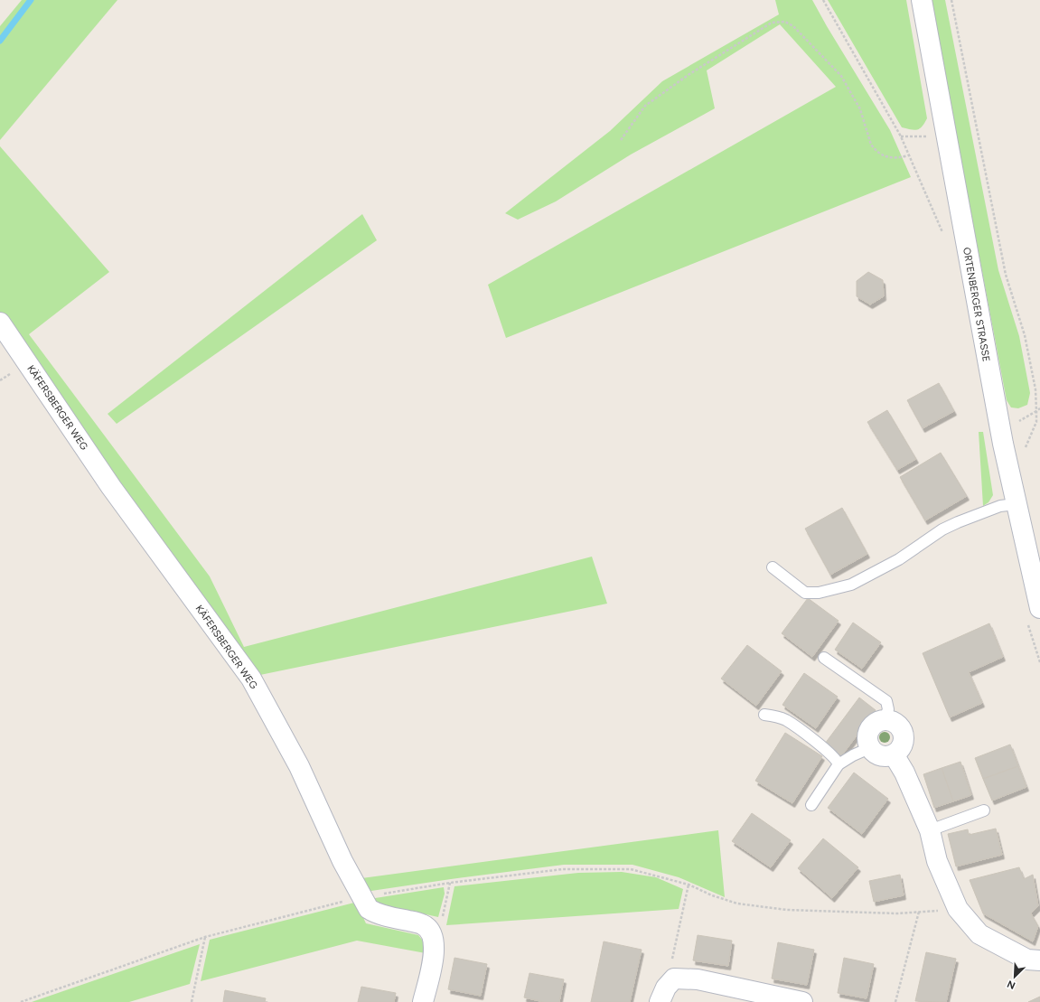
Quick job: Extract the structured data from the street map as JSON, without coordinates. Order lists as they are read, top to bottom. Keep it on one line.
{"streets":{"street":["ORTENBERGER STRASSE","KÄFERSBERGER WEG"]},"north":"bottom left"}
